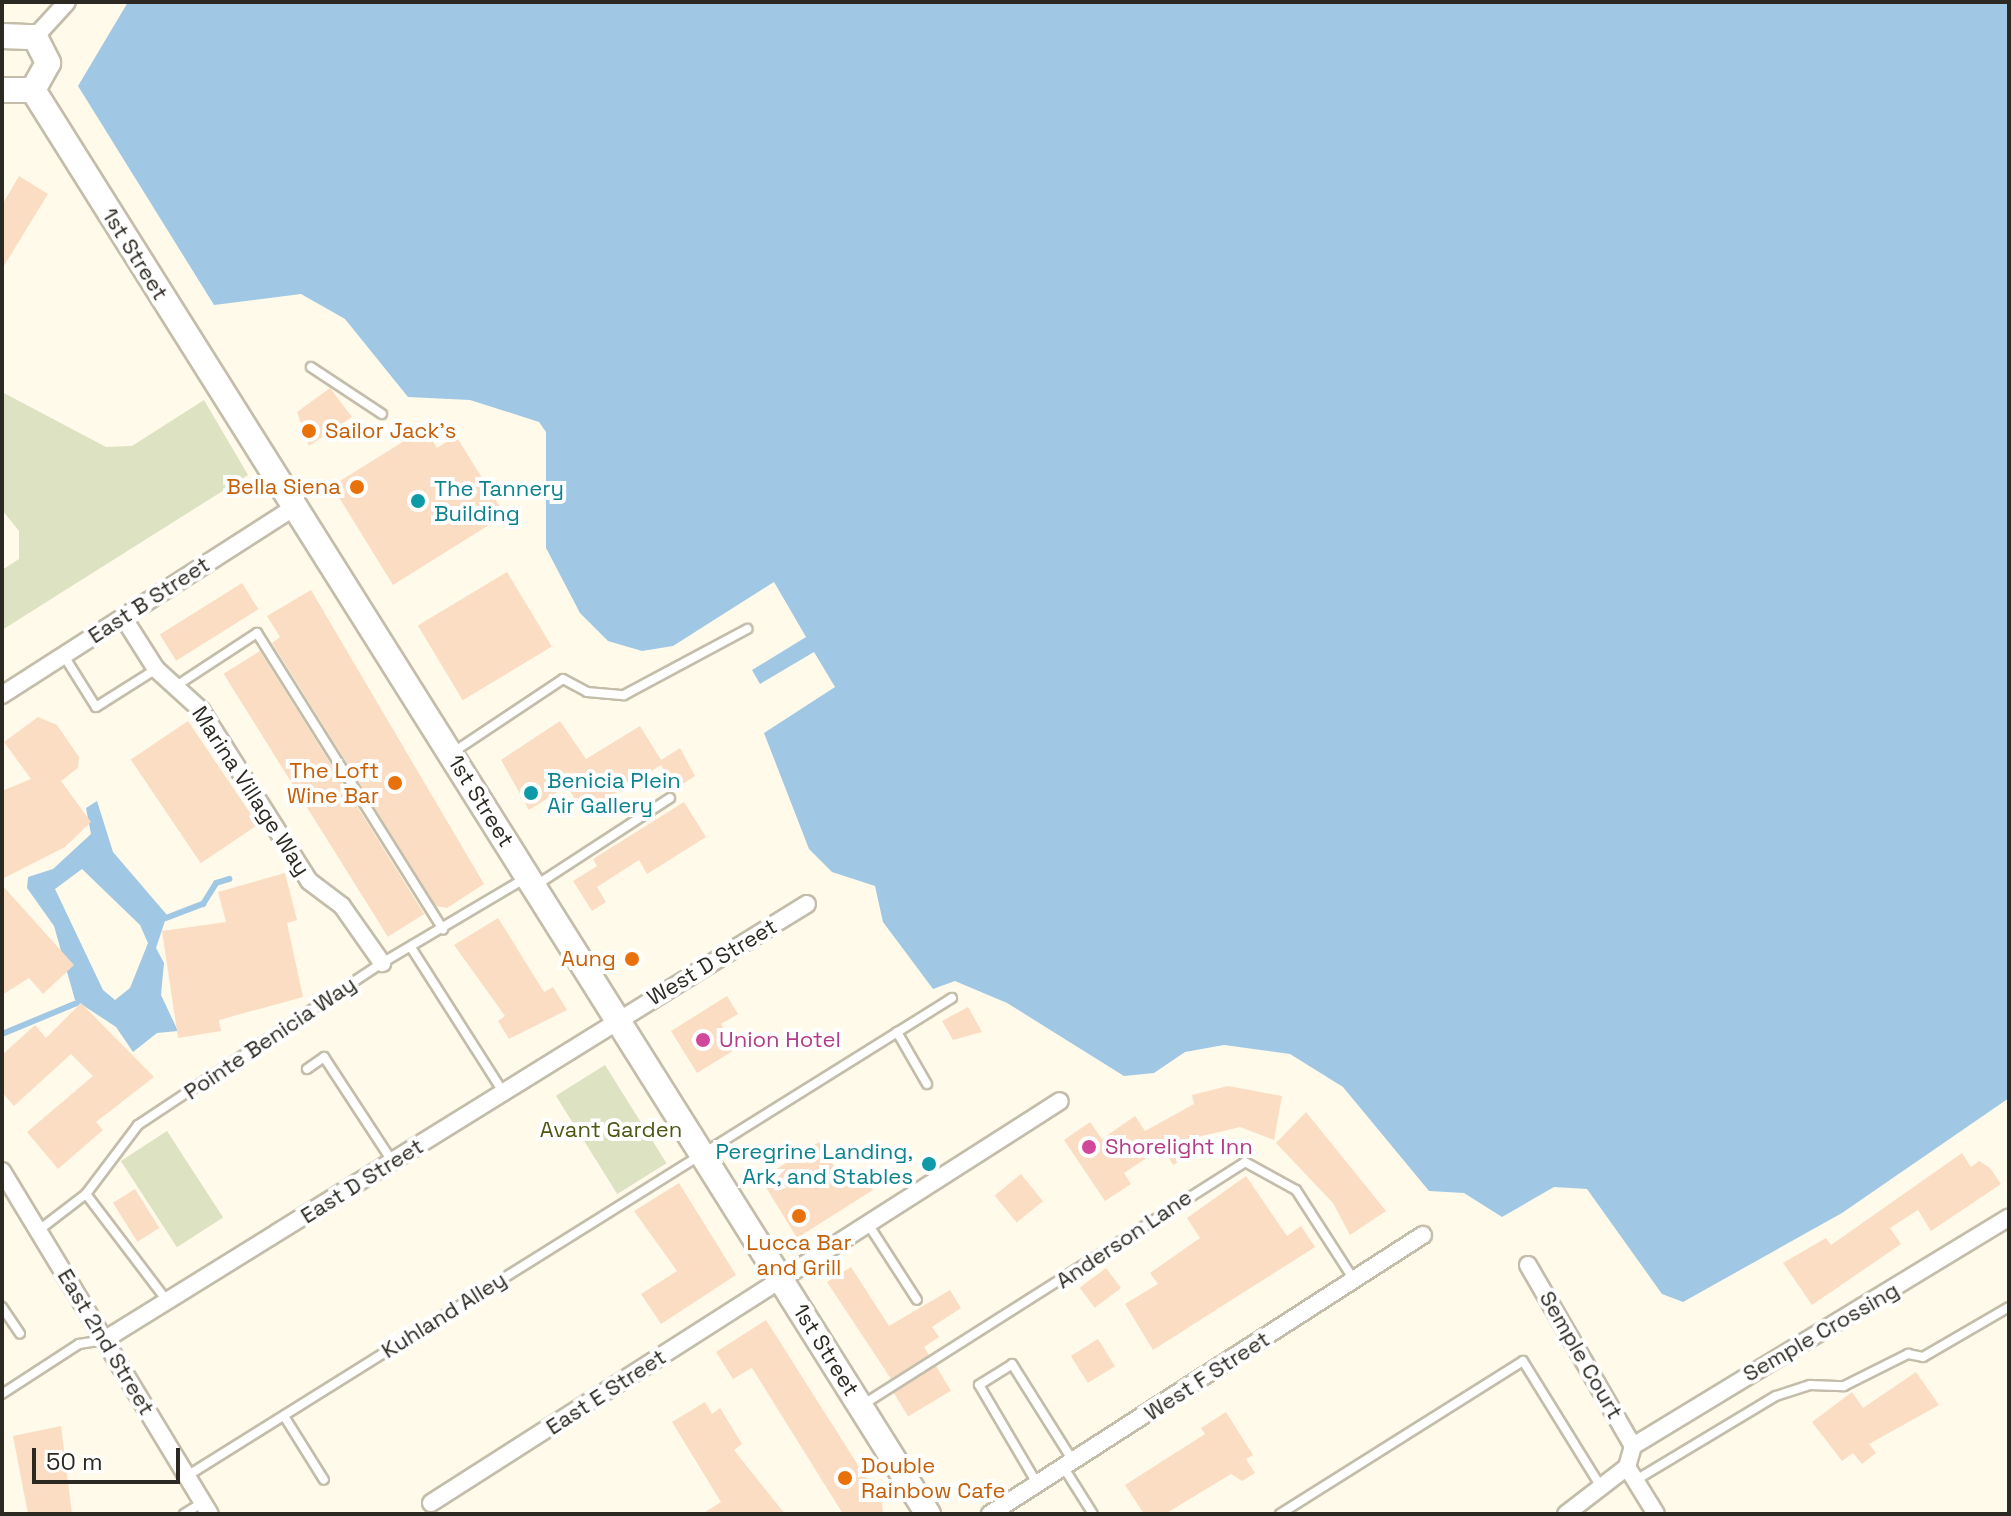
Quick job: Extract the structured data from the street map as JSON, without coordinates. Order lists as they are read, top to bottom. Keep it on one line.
{"streets":{"main road":["1st Street"],"street":["East B Street","Marina Village Way","West D Street","East D Street","Semple Crossing","East 2nd Street","Semple Court","West F Street","East E Street"],"lane":["Pointe Benicia Way","Anderson Lane","Kuhland Alley"]},"crossings":[["1st Street","East B Street"],["1st Street","West D Street"],["1st Street","Pointe Benicia Way"],["1st Street","East D Street"],["1st Street","Anderson Lane"],["1st Street","Kuhland Alley"],["1st Street","East E Street"],["East B Street","Marina Village Way"],["Marina Village Way","Pointe Benicia Way"],["West D Street","East D Street"],["Pointe Benicia Way","East 2nd Street"],["East D Street","East 2nd Street"],["Anderson Lane","West F Street"],["Kuhland Alley","East 2nd Street"],["Semple Crossing","Semple Court"]],"parks":["Avant Garden"],"places":["Sailor Jack's","Bella Siena","The Tannery Building","The Loft Wine Bar","Benicia Plein Air Gallery","Aung","Union Hotel","Shorelight Inn","Peregrine Landing, Ark, and Stables","Lucca Bar and Grill","Double Rainbow Cafe"],"scale_bar":"50 m"}
